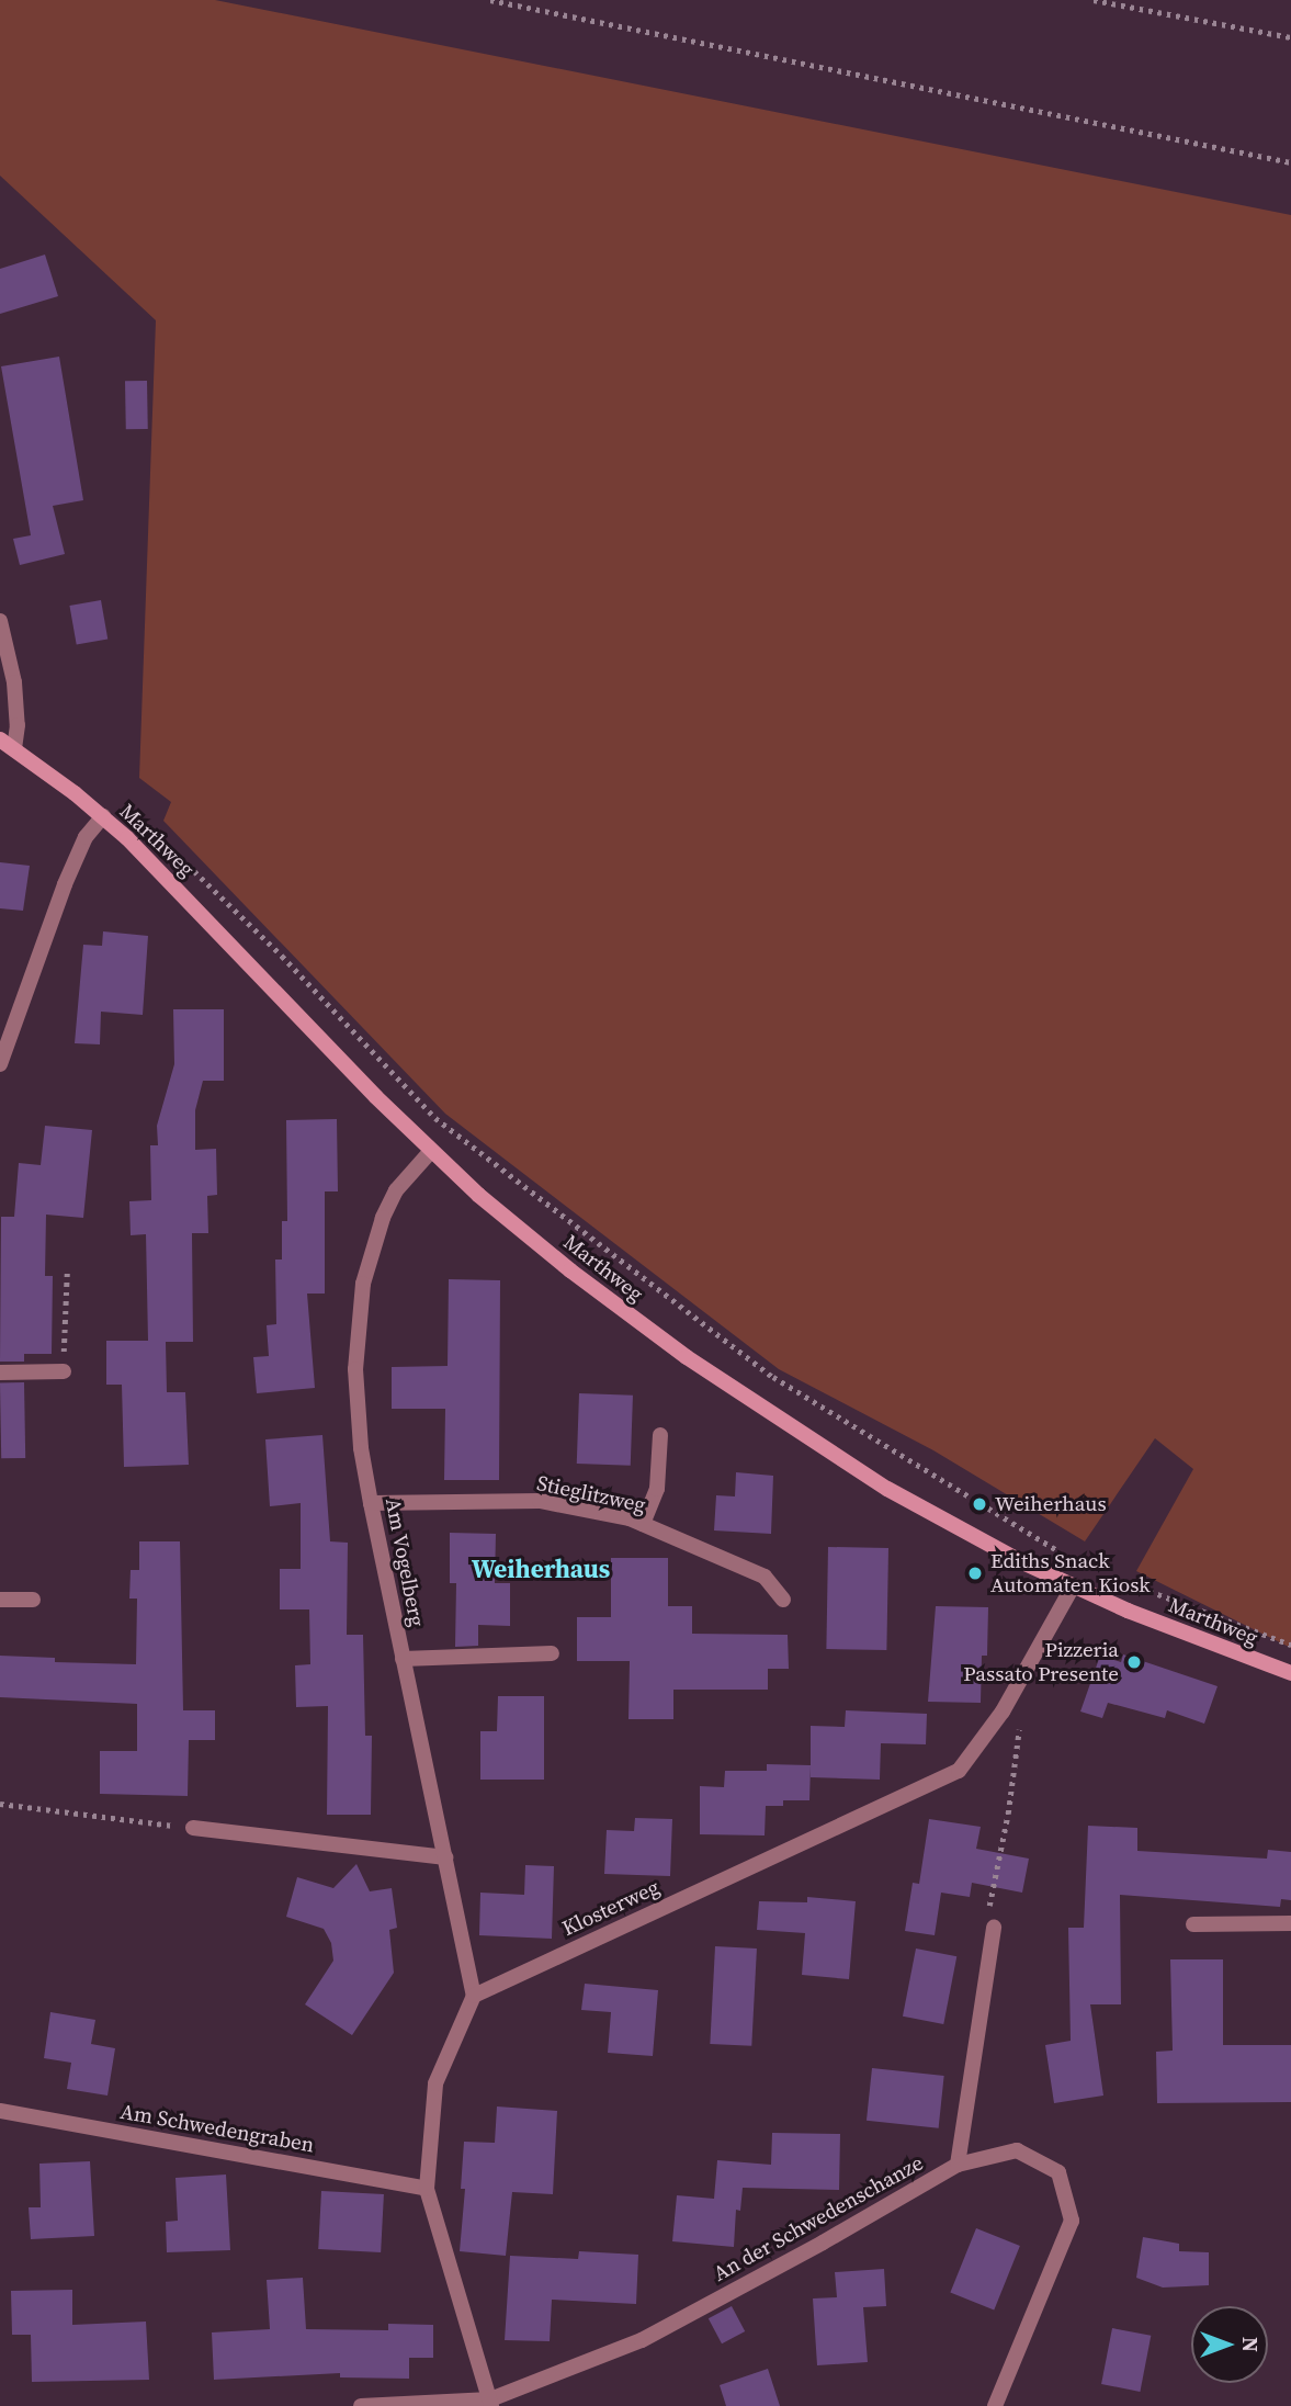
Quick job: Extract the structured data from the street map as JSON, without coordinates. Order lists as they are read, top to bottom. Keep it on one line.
{"streets":{"main road":["Marthweg"],"street":["Stieglitzweg","Am Vogelberg","Klosterweg","Am Schwedengraben","An der Schwedenschanze"]},"crossings":[["Marthweg","Am Vogelberg"],["Marthweg","Klosterweg"],["Stieglitzweg","Am Vogelberg"],["Am Vogelberg","Klosterweg"]],"districts":["Weiherhaus"],"places":["Weiherhaus","Ediths Snack Automaten Kiosk","Pizzeria Passato Presente"],"north":"right"}
